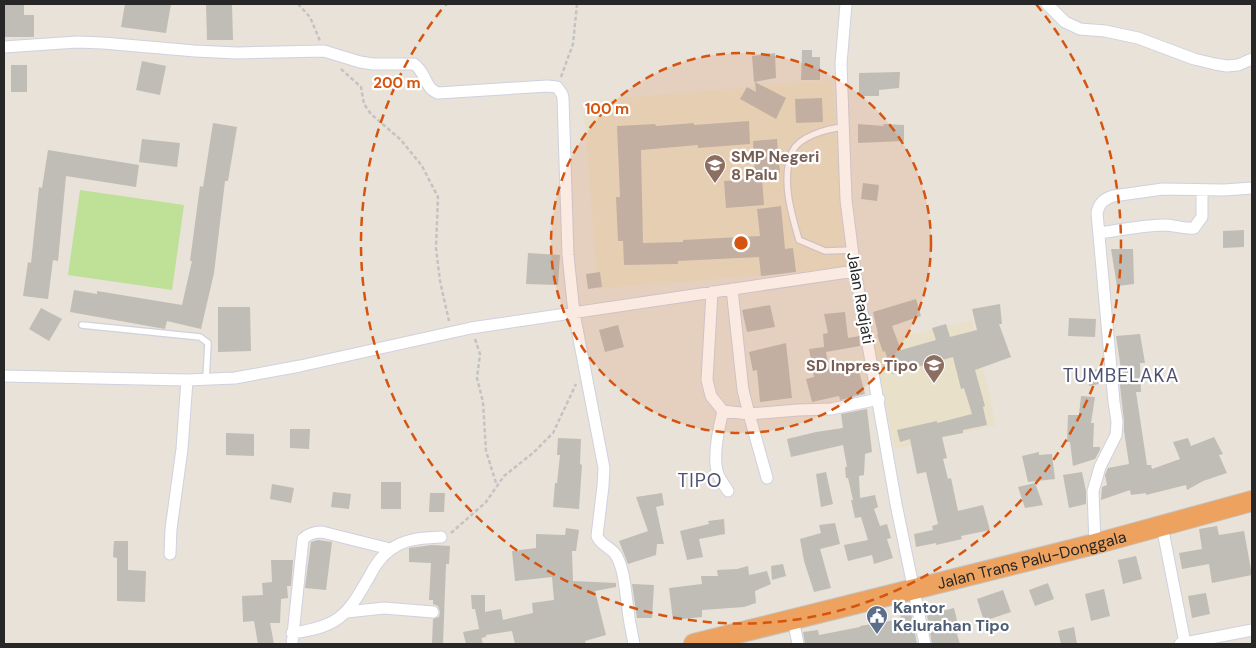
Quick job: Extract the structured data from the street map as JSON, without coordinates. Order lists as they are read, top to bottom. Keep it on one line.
{"streets":{"highway":["Jalan Trans Palu-Donggala"],"street":["Jalan Radjati"]},"crossings":[["Jalan Radjati","Jalan Trans Palu-Donggala"]],"districts":["TUMBELAKA","TIPO"],"places":{"school or university":["SMP Negeri 8 Palu","SD Inpres Tipo"],"public building":["Kantor Kelurahan Tipo"]},"rings":["200 m","100 m"]}
